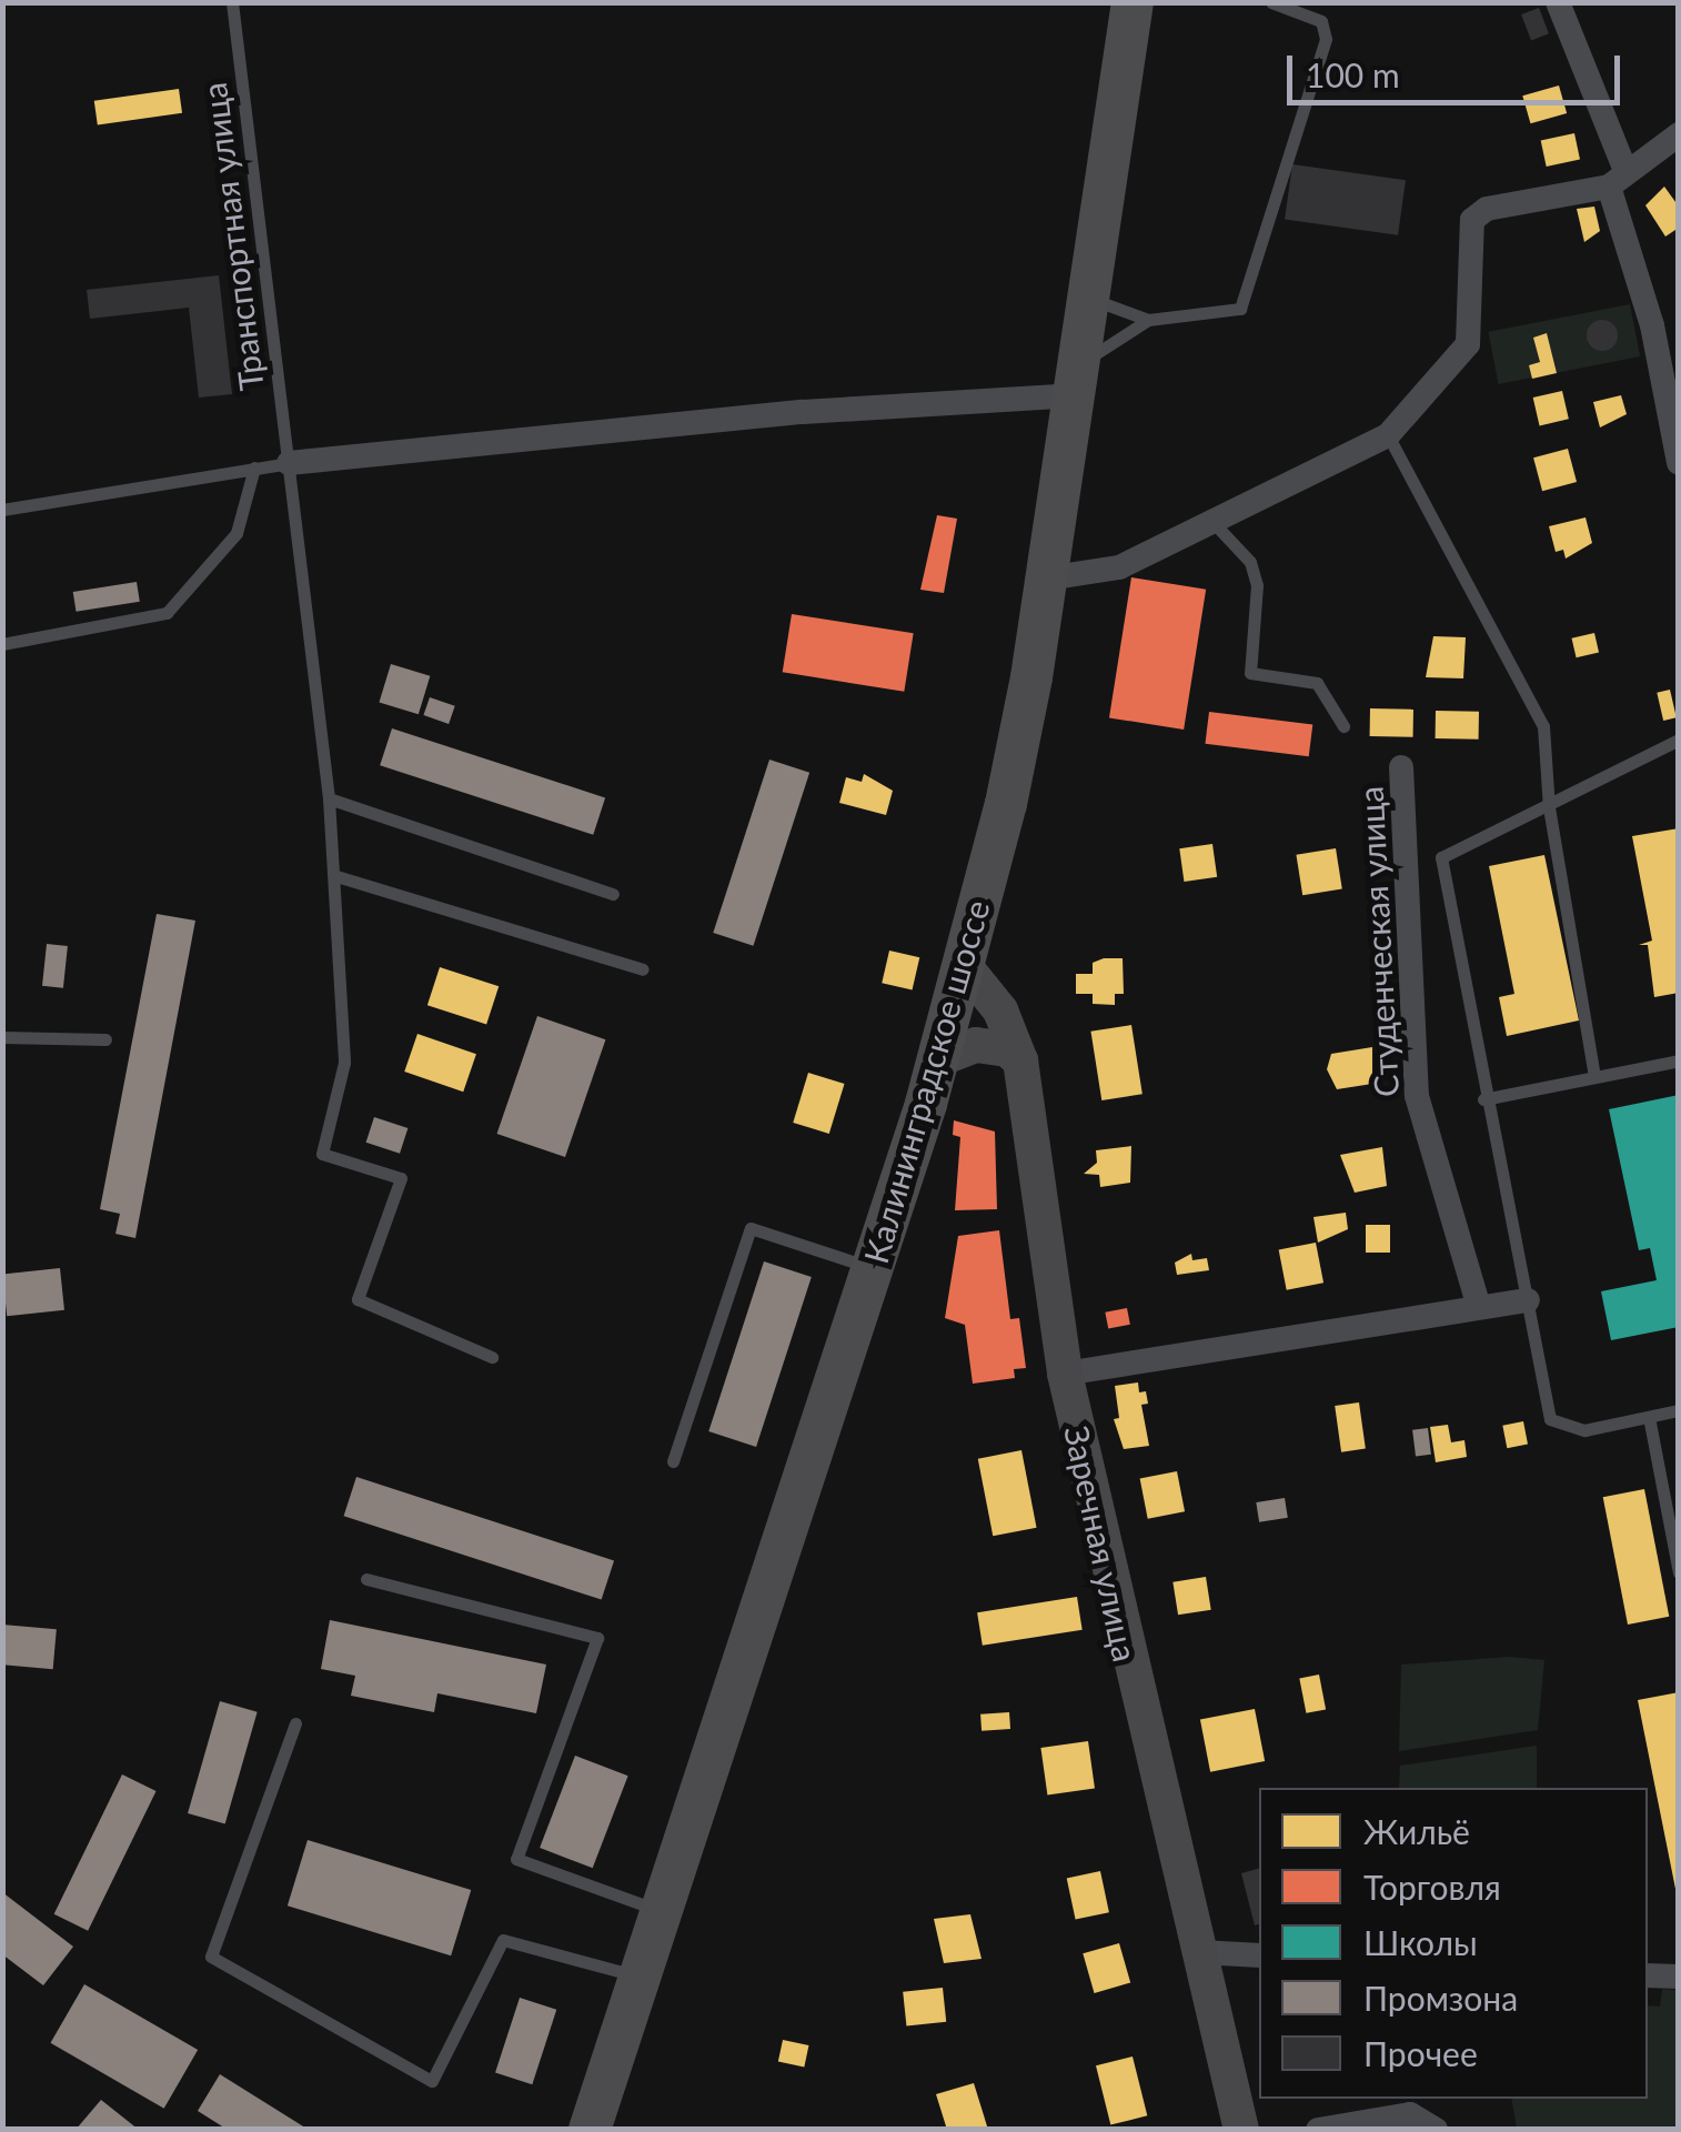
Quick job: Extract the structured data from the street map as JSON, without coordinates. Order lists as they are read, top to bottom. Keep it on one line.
{"streets":{"main road":["Калининградское шоссе","Заречная улица"],"street":["Студенческая улица"],"lane":["Транспортная улица"]},"crossings":[["Калининградское шоссе","Заречная улица"]],"legend":["Жильё","Торговля","Школы","Промзона","Прочее"],"scale_bar":"100 m"}
